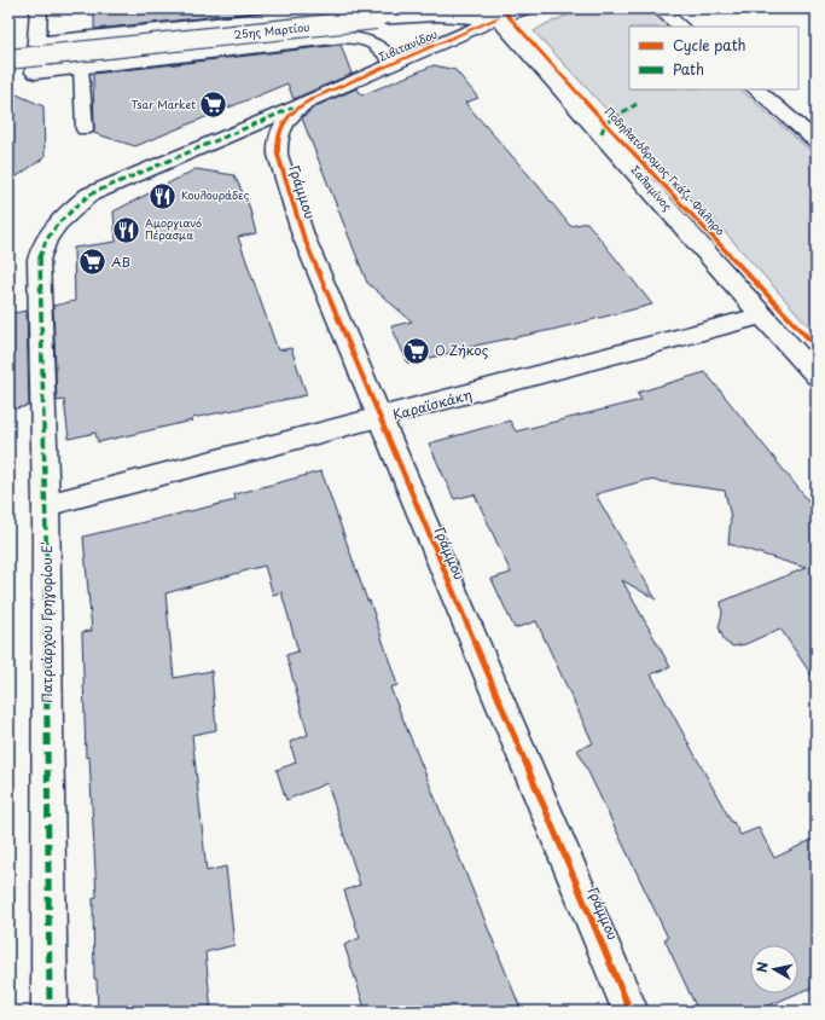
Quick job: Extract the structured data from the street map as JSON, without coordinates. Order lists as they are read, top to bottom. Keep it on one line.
{"streets":{"street":["25ης Μαρτίου","Σιβιτανίδου","Σαλαμίνος","Γράμμου","Καραϊσκάκη","Πατριάρχου Γρηγορίου Ε'"],"cycle path":["Ποδηλατόδρομος Γκάζι-Φάληρο"]},"crossings":[["25ης Μαρτίου","Σιβιτανίδου"],["25ης Μαρτίου","Σαλαμίνος"],["Σιβιτανίδου","Σαλαμίνος"],["Σιβιτανίδου","Γράμμου"],["Σιβιτανίδου","Πατριάρχου Γρηγορίου Ε'"],["Σαλαμίνος","Καραϊσκάκη"],["Γράμμου","Καραϊσκάκη"],["Καραϊσκάκη","Πατριάρχου Γρηγορίου Ε'"]],"places":{"supermarket":["Tsar Market","ΑΒ","Ο Ζήκος"],"restaurant":["Κουλουράδες","Αμοργιανό Πέρασμα"]},"legend":["Cycle path","Path"],"north":"left"}
